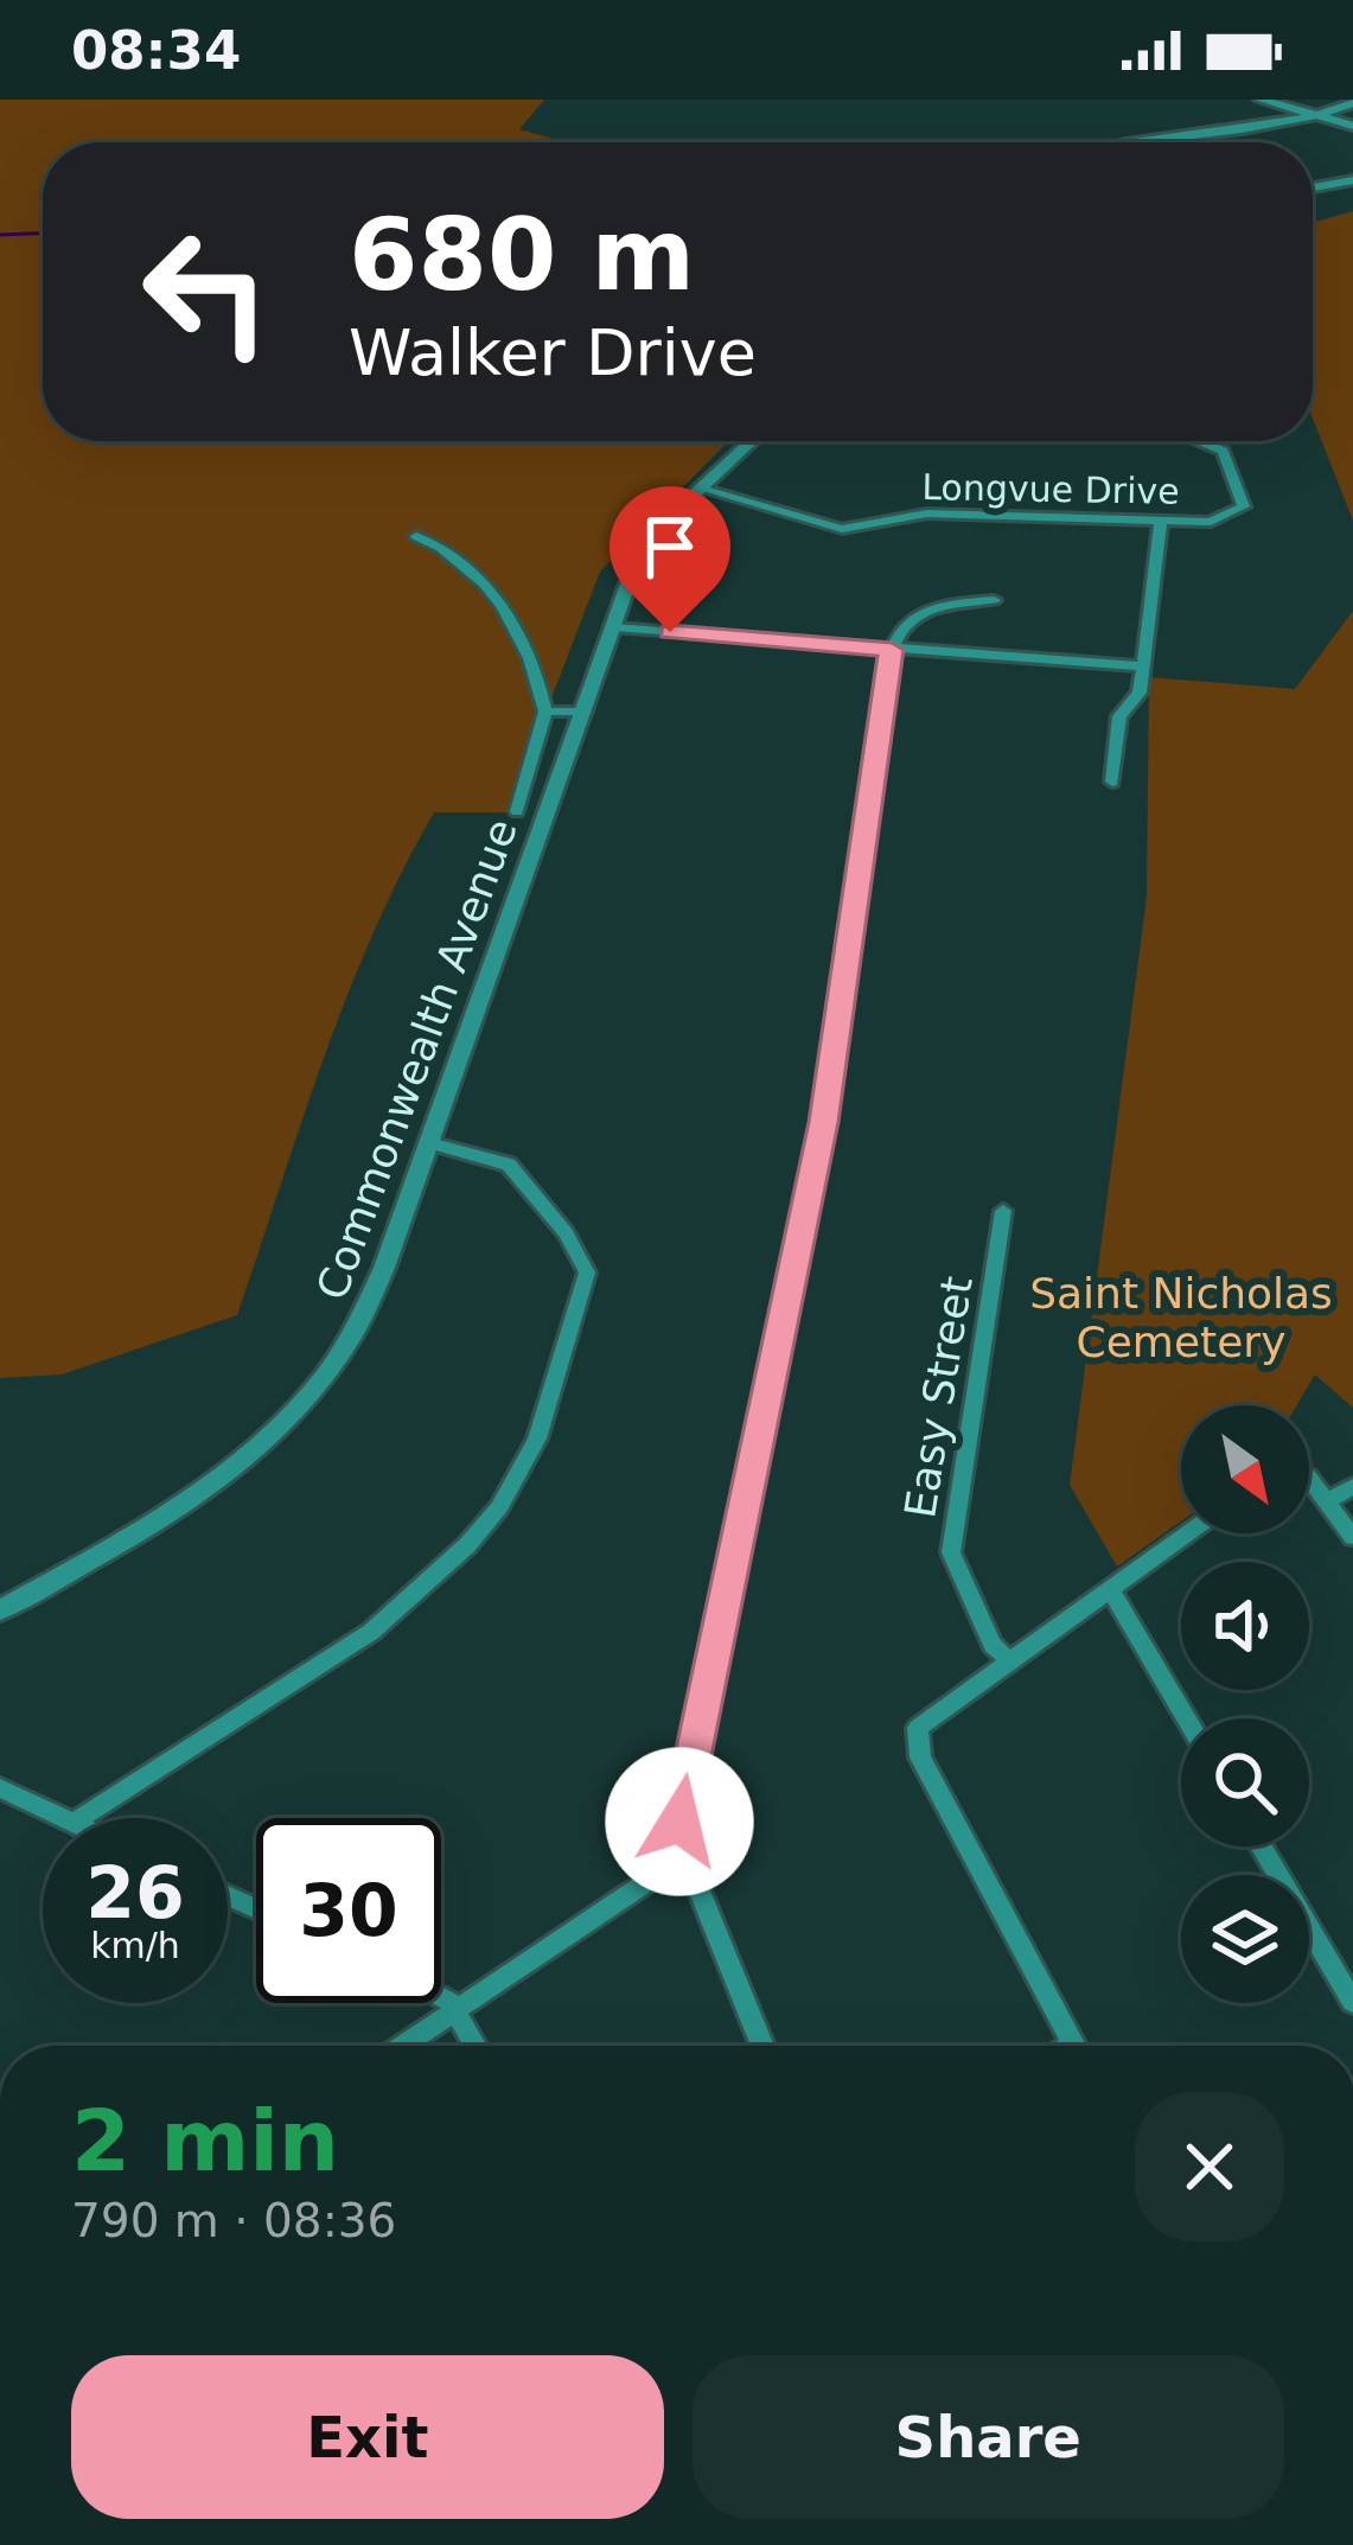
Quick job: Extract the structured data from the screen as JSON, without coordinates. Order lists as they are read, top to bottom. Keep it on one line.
{"streets":{"street":["Longvue Drive","Commonwealth Avenue","Easy Street"]},"crossings":[["Longvue Drive","Commonwealth Avenue"]],"parks":["Saint Nicholas Cemetery"],"north":"bottom right","page":{"status":"08:34","turn":["680 m","Walker Drive"],"speed":"26 km/h","limit":"30","heading":["2 min","790 m · 08:36"],"buttons":["Exit","Share"]}}
